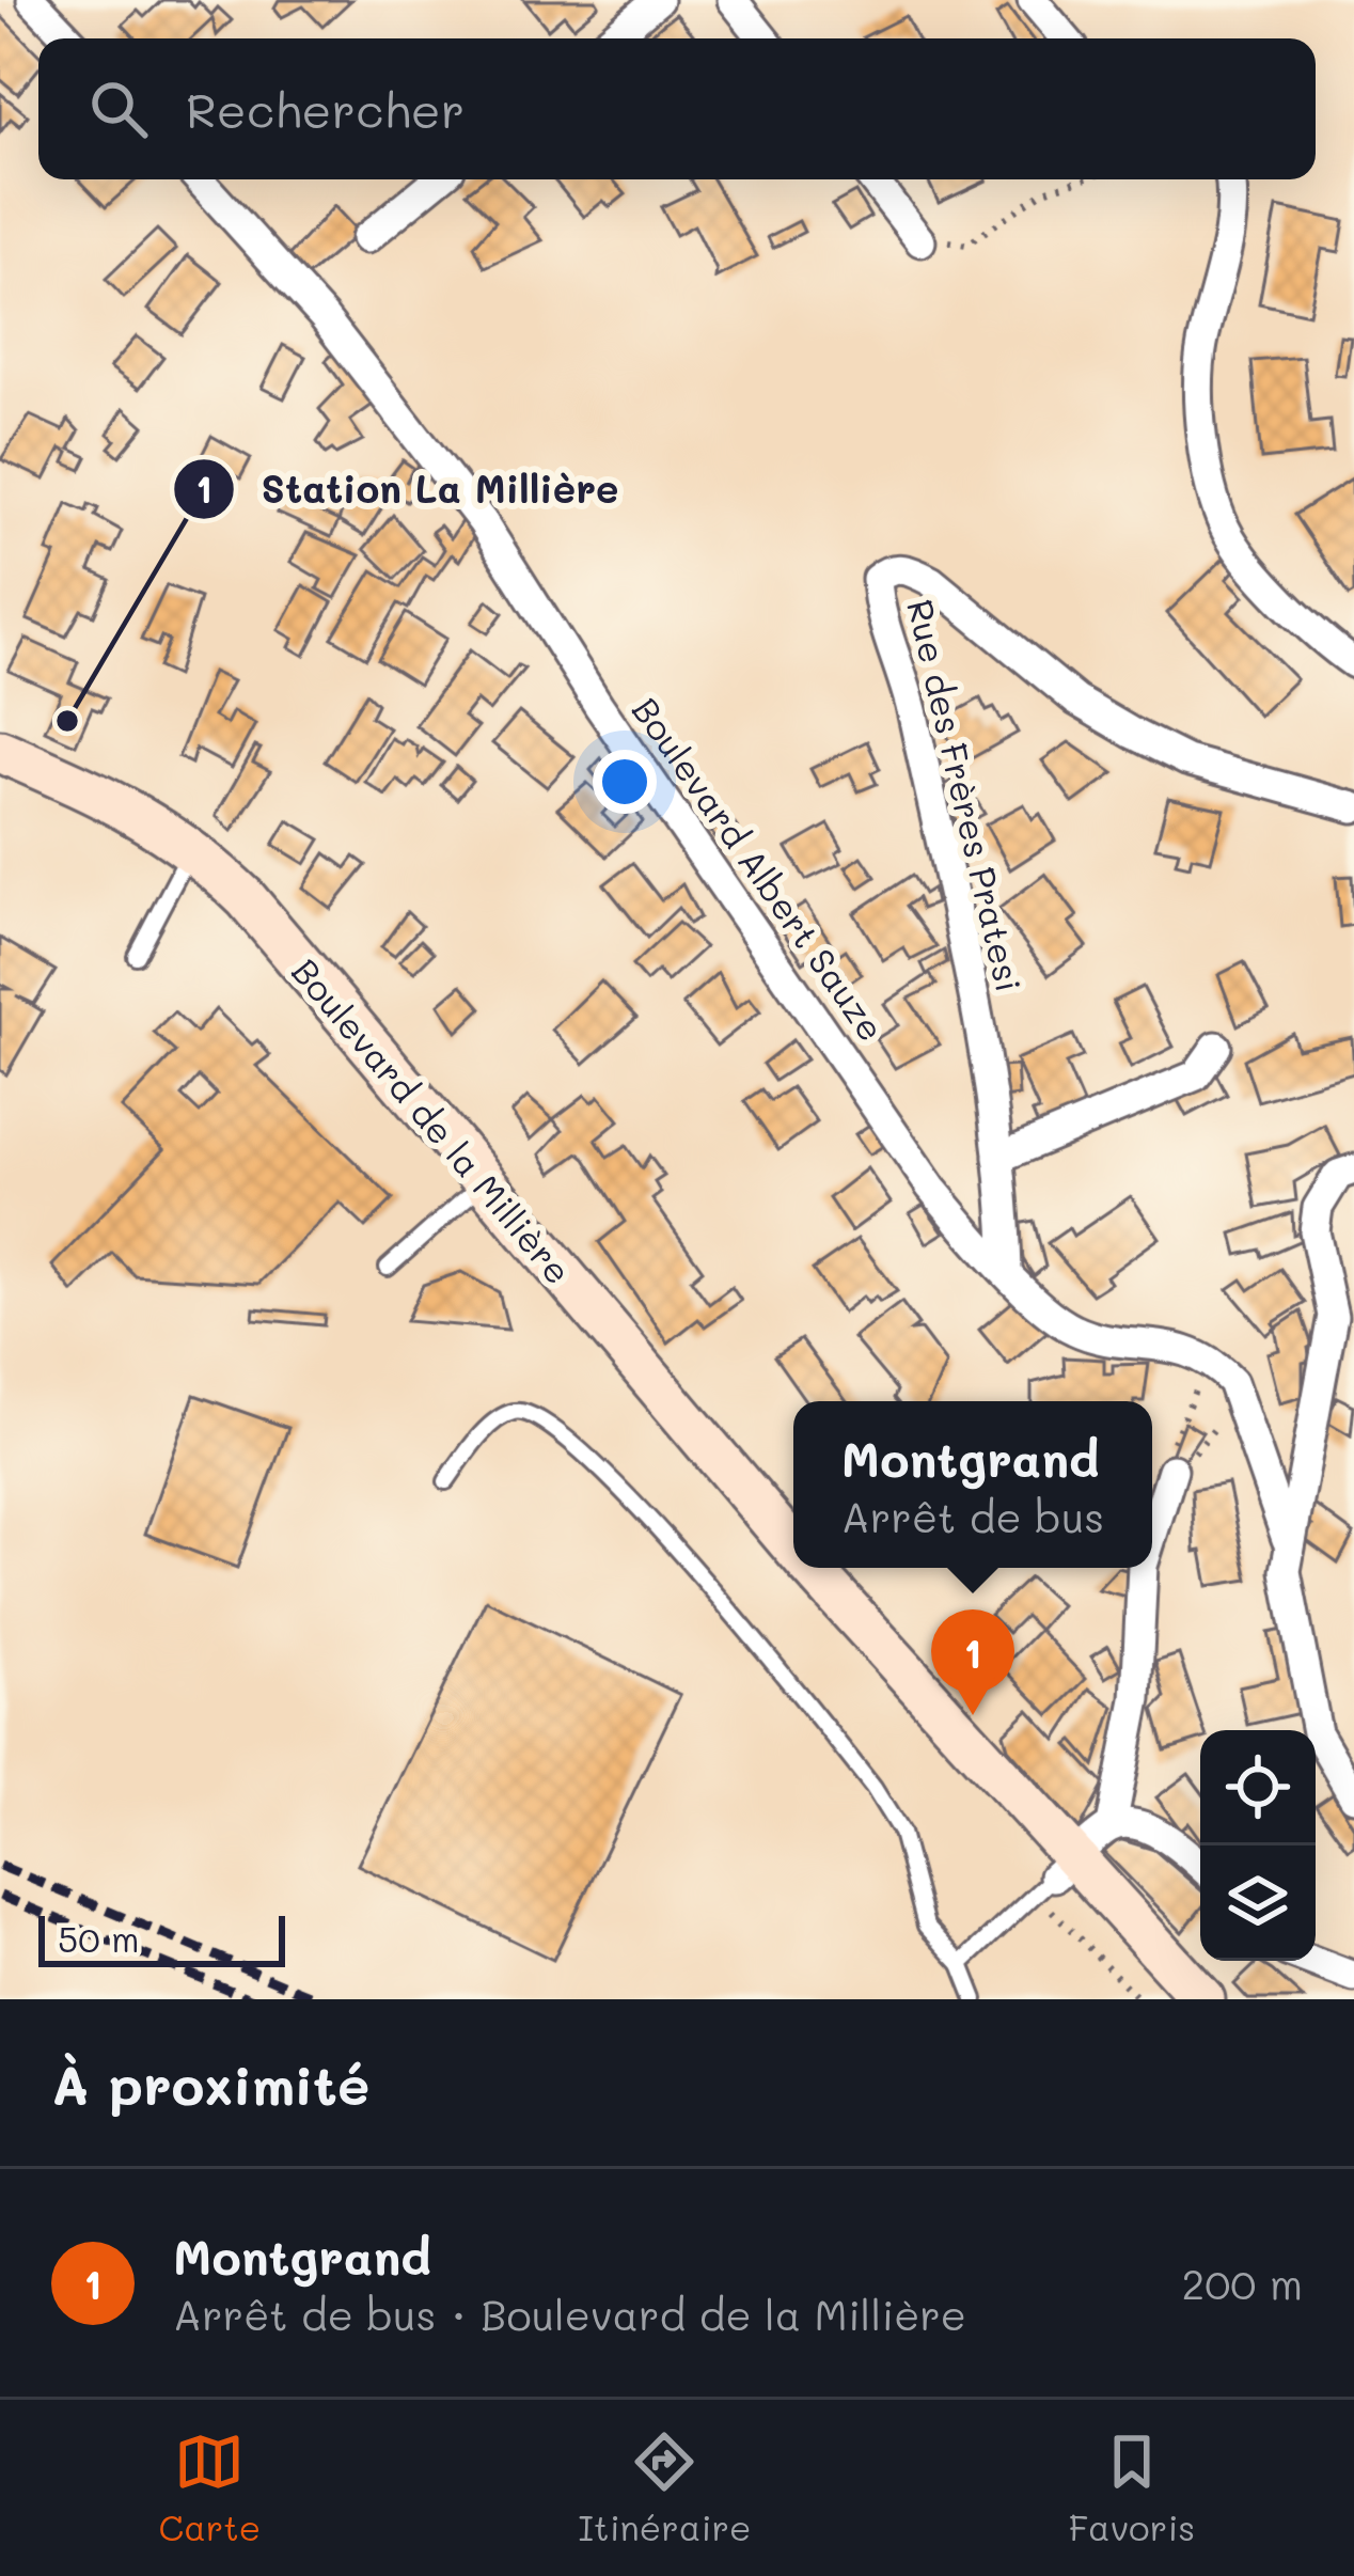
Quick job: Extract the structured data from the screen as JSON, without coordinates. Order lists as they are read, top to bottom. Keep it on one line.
{"streets":{"main road":["Boulevard de la Millière"],"street":["Rue des Frères Pratesi","Boulevard Albert Sauze"]},"crossings":[["Rue des Frères Pratesi","Boulevard Albert Sauze"]],"places":["Station La Millière"],"scale_bar":"50 m","page":{"search":"Rechercher","popup":["Montgrand","Arrêt de bus"],"pins":"1","scale":"50 m","heading":"À proximité","list":[{"mark":"1","name":"Montgrand","note":"Arrêt de bus · Boulevard de la Millière","value":"200 m"}],"nav":["Carte","Itinéraire","Favoris"]}}
